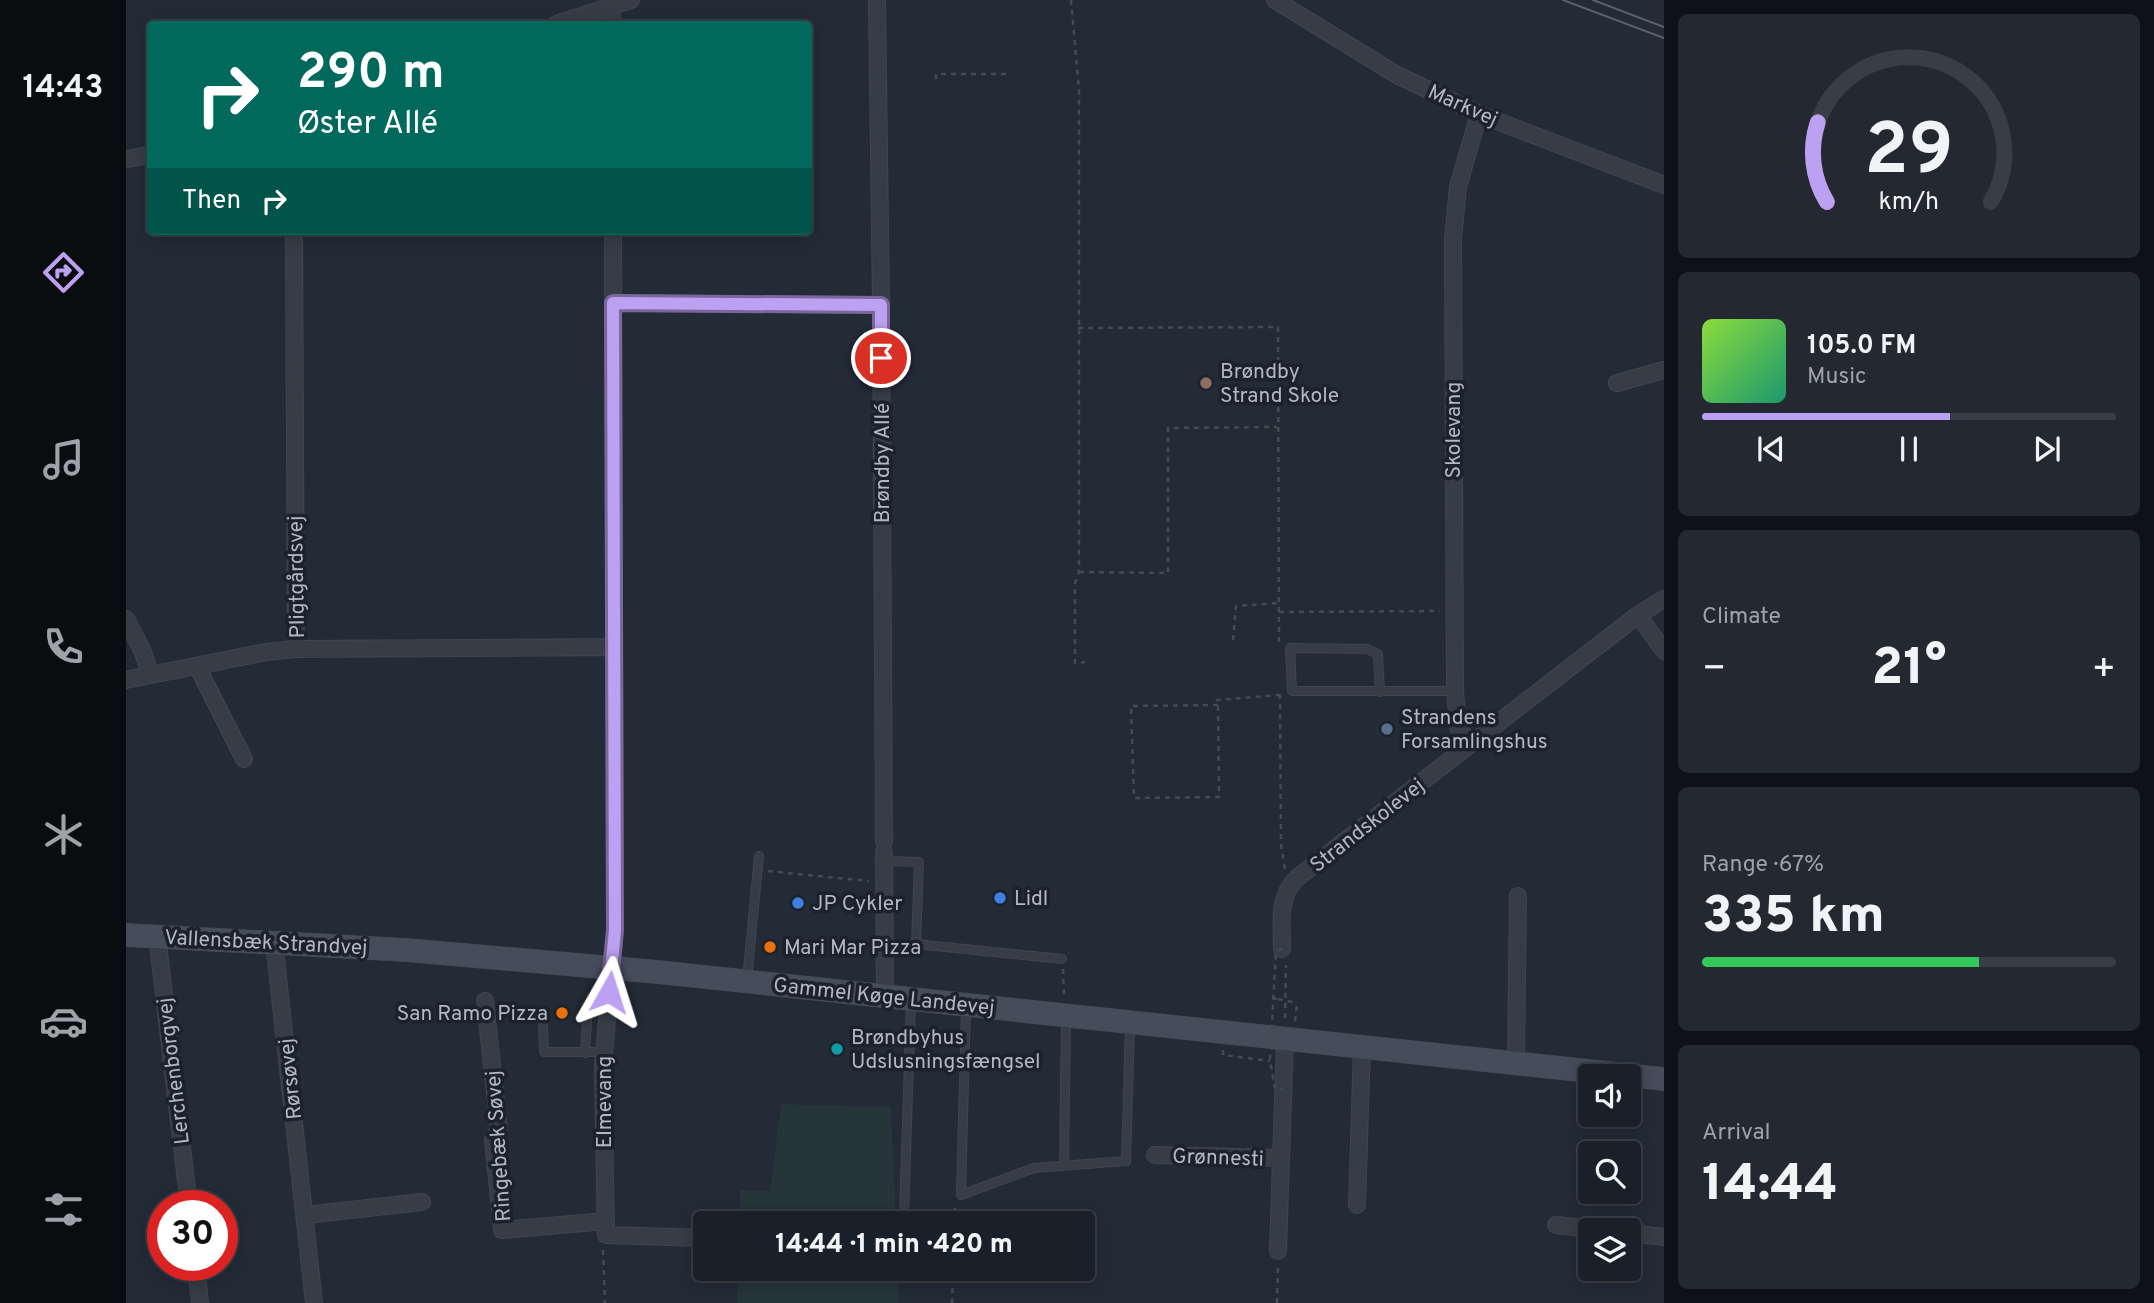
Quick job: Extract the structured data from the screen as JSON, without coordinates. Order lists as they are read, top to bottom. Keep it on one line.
{"streets":{"main road":["Vallensbæk Strandvej","Gammel Køge Landevej"],"street":["Markvej","Skolevang","Brøndby Allé","Pligtgårdsvej","Strandskolevej","Lerchenborgvej","Rørsøvej","Elmevang","Ringebæk Søvej","Grønnesti"]},"crossings":[["Markvej","Skolevang"],["Skolevang","Strandskolevej"],["Brøndby Allé","Gammel Køge Landevej"],["Pligtgårdsvej","Elmevang"],["Vallensbæk Strandvej","Gammel Køge Landevej"],["Vallensbæk Strandvej","Lerchenborgvej"],["Vallensbæk Strandvej","Rørsøvej"],["Gammel Køge Landevej","Elmevang"],["Gammel Køge Landevej","Grønnesti"],["Elmevang","Ringebæk Søvej"]],"places":["Brøndby Strand Skole","Strandens Forsamlingshus","Lidl","JP Cykler","Mari Mar Pizza","San Ramo Pizza","Brøndbyhus Udslusningsfængsel"],"page":{"tabs":"14:43","turn":["290 m","Øster Allé"],"then":"Then","song":["105.0 FM","Music"],"tile":["Climate",["Range · 67%","335 km"],["Arrival","14:44"]],"heat":["−","21°","+"],"limit":"30","trip":"14:44 · 1 min · 420 m","gauge":["29","km/h"]}}
